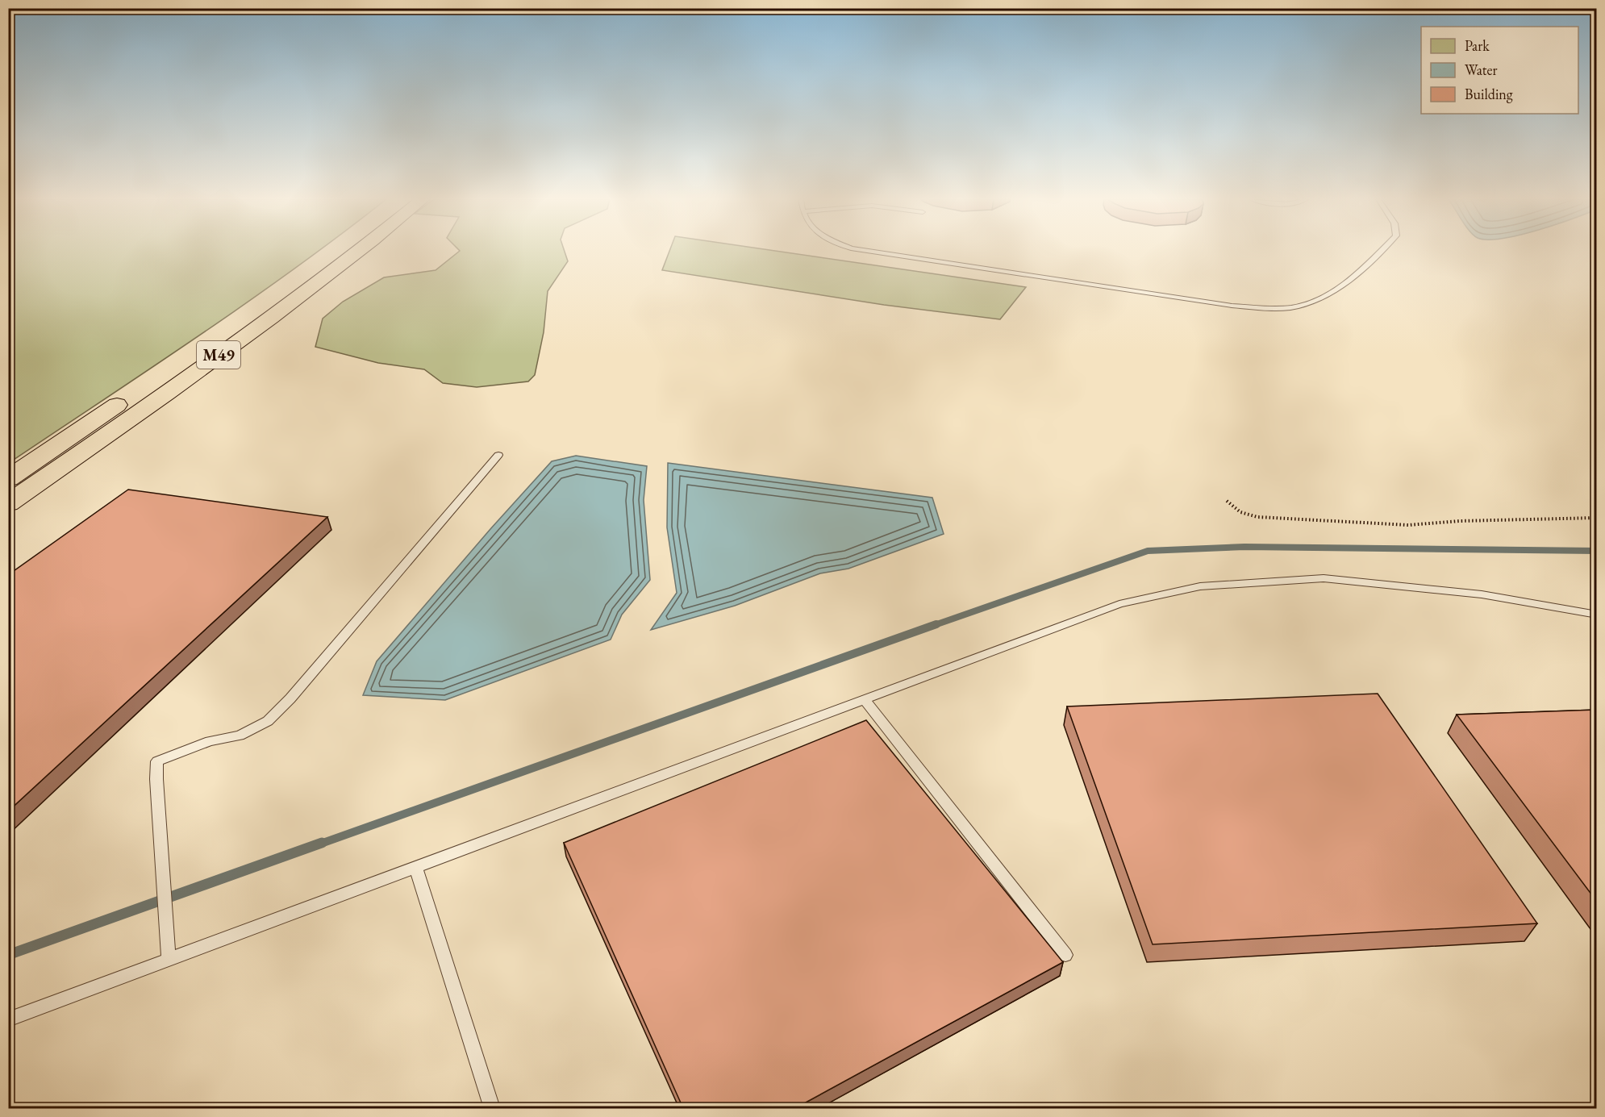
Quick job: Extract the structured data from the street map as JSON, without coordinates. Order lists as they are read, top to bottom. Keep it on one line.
{"streets":{"highway":["M49"]},"legend":["Park","Water","Building"]}
